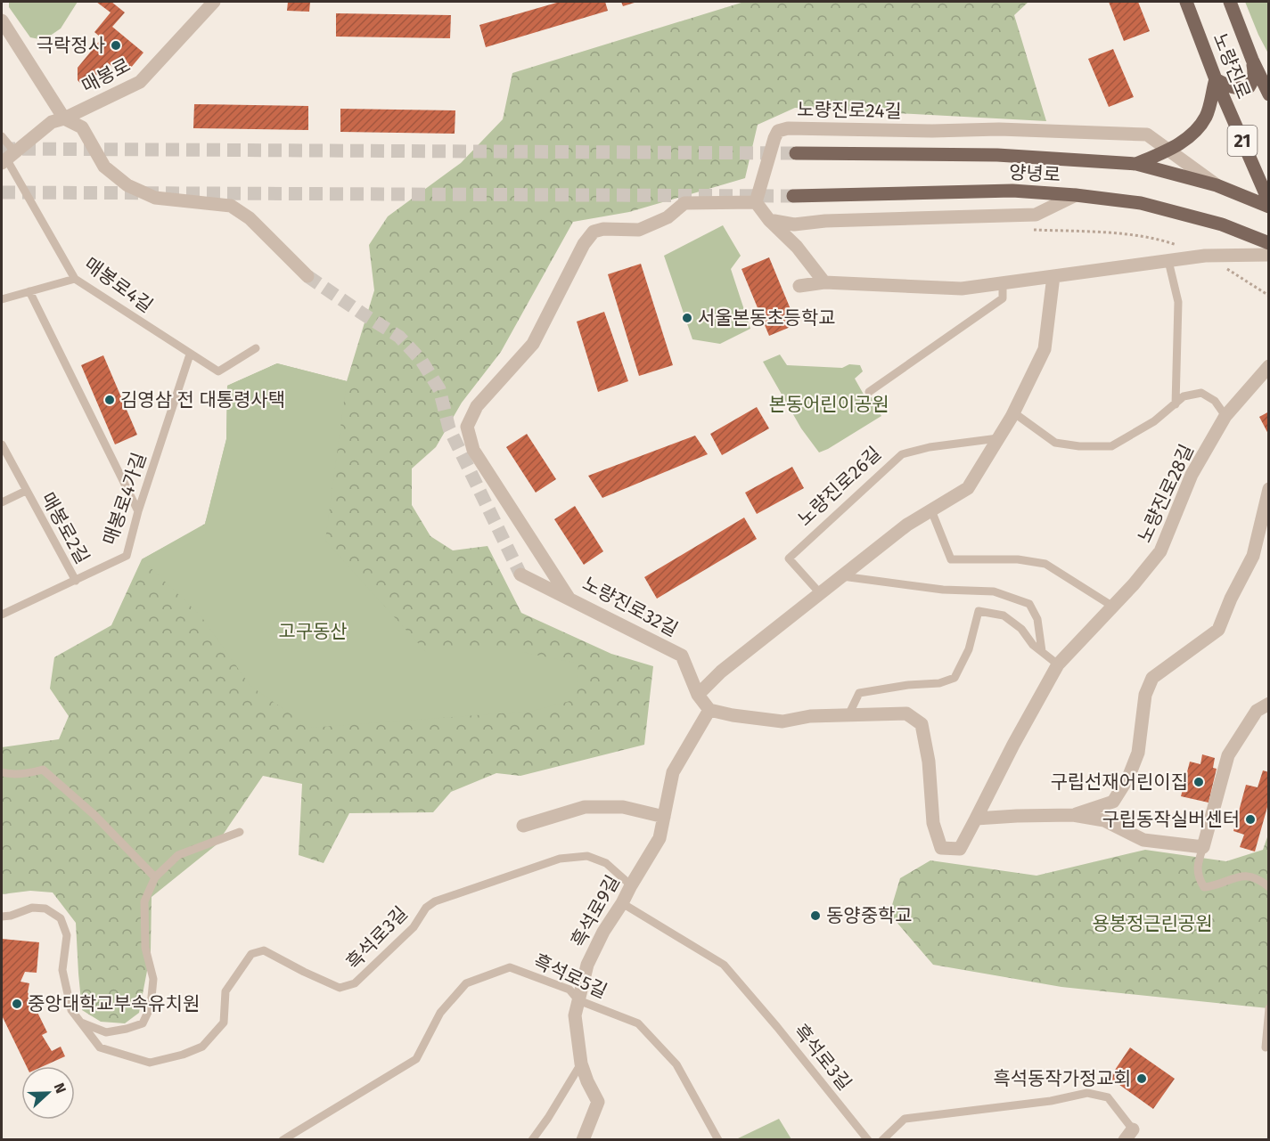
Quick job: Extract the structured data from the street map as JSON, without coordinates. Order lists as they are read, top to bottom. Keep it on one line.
{"streets":{"main road":["노량진로","21","양녕로"],"street":["매봉로","노량진로24길","노량진로28길","노량진로32길","흑석로9길"],"lane":["매봉로4길","노량진로26길","매봉로4가길","매봉로2길","흑석로3길","흑석로5길"]},"crossings":[["매봉로","매봉로4길"],["노량진로24길","양녕로"],["노량진로24길","노량진로32길"],["매봉로4길","매봉로4가길"],["매봉로4가길","매봉로2길"],["노량진로32길","흑석로9길"],["흑석로9길","흑석로3길"],["흑석로9길","흑석로5길"]],"parks":["본동어린이공원","고구동산","용봉정근린공원"],"places":["극락정사","서울본동초등학교","김영삼 전 대통령사택","구립선재어린이집","구립동작실버센터","동양중학교","중앙대학교부속유치원","흑석동작가정교회"],"north":"right"}
